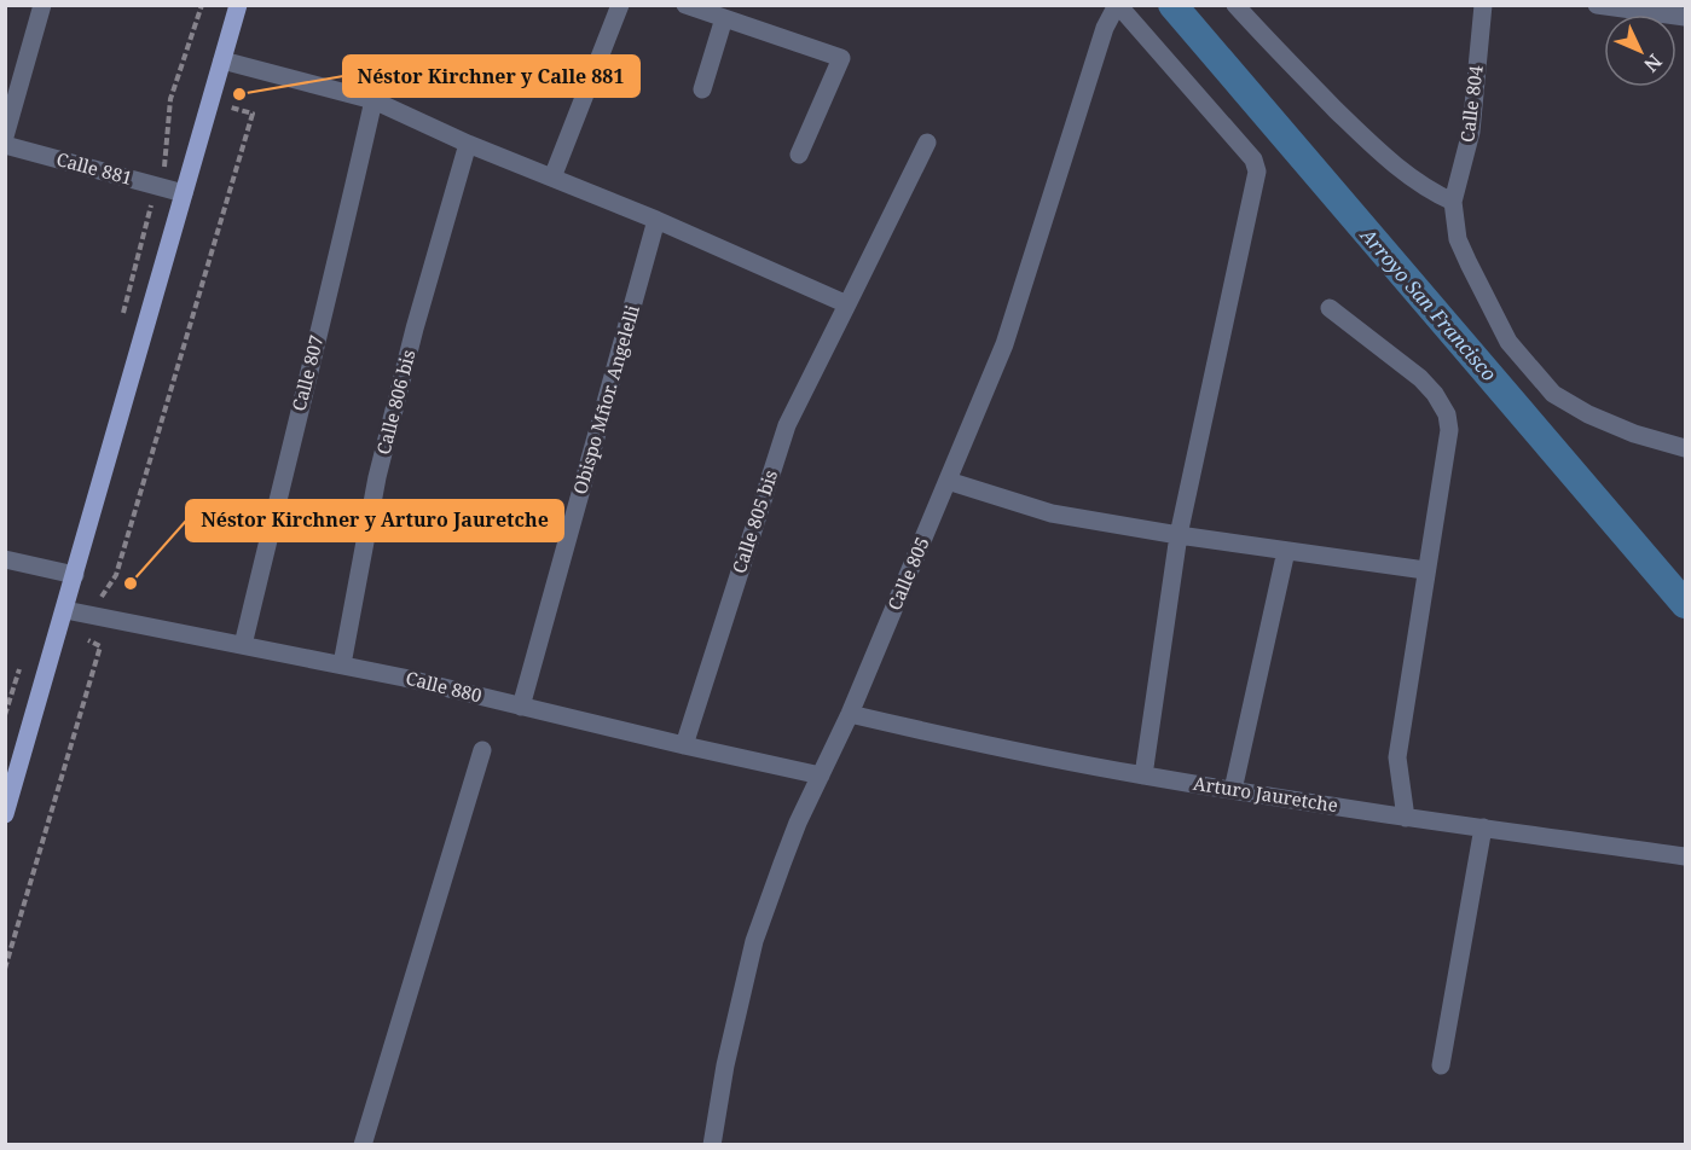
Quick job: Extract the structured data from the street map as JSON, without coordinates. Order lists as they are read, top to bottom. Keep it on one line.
{"streets":{"street":["Calle 804","Calle 881","Calle 807","Obispo Mñor. Angelelli","Calle 806 bis","Calle 805 bis","Calle 805","Calle 880","Arturo Jauretche"]},"crossings":[["Calle 807","Calle 880"],["Obispo Mñor. Angelelli","Calle 880"],["Calle 806 bis","Calle 880"],["Calle 805 bis","Calle 880"],["Calle 805","Calle 880"],["Calle 805","Arturo Jauretche"]],"water":["Arroyo San Francisco"],"places":["Néstor Kirchner y Calle 881","Néstor Kirchner y Arturo Jauretche"],"north":"bottom right"}
